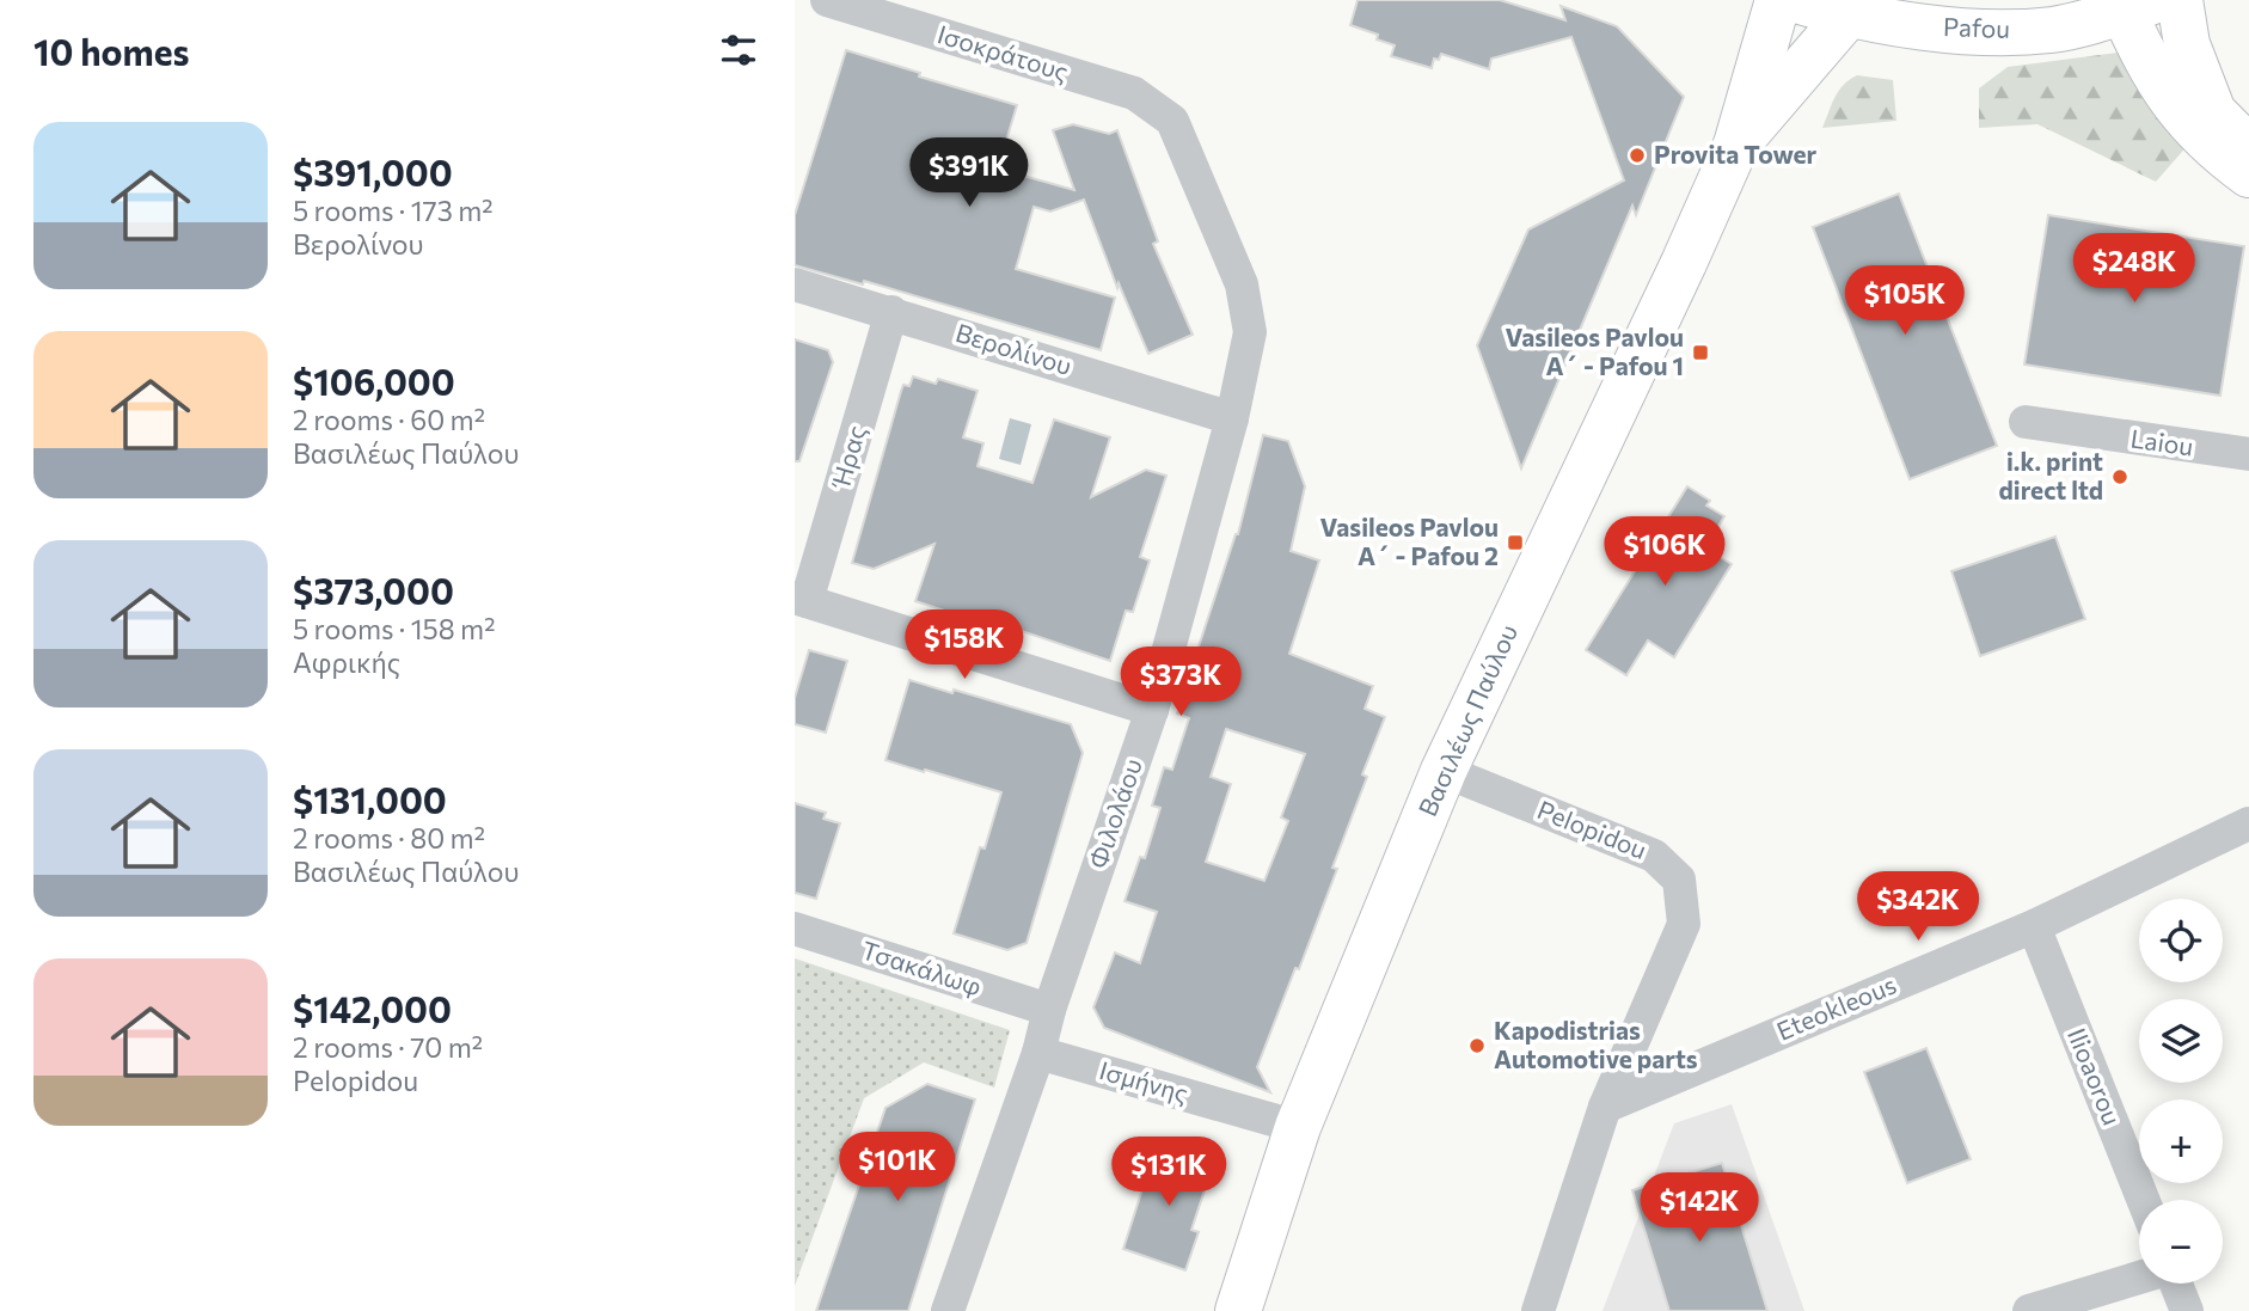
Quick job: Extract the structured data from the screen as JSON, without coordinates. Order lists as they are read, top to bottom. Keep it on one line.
{"streets":{"street":["Pafou","Ισοκράτους","Βερολίνου","Laiou","Ήρας","Βασιλέως Παύλου","Φιλολάου","Pelopidou","Τσακάλωφ","Eteokleous","Ilioaorou","Ισμήνης"]},"crossings":[["Pafou","Βασιλέως Παύλου"],["Ισοκράτους","Φιλολάου"],["Βερολίνου","Ήρας"],["Βερολίνου","Φιλολάου"],["Βασιλέως Παύλου","Pelopidou"],["Βασιλέως Παύλου","Ισμήνης"],["Φιλολάου","Τσακάλωφ"],["Φιλολάου","Ισμήνης"],["Pelopidou","Eteokleous"],["Eteokleous","Ilioaorou"]],"places":{"other":["Provita Tower","i.k. print direct ltd","Kapodistrias Automotive parts"],"transit":["Vasileos Pavlou A´ - Pafou 1","Vasileos Pavlou A´ - Pafou 2"]},"page":{"heading":"10 homes","list":[{"name":"$391,000","note":"5 rooms · 173 m² · Βερολίνου"},{"name":"$106,000","note":"2 rooms · 60 m² · Βασιλέως Παύλου"},{"name":"$373,000","note":"5 rooms · 158 m² · Αφρικής"},{"name":"$131,000","note":"2 rooms · 80 m² · Βασιλέως Παύλου"},{"name":"$142,000","note":"2 rooms · 70 m² · Pelopidou"}],"price":["$391K","$248K","$105K","$106K","$158K","$373K","$342K","$101K","$131K","$142K"],"map_buttons":["+","−"]}}
